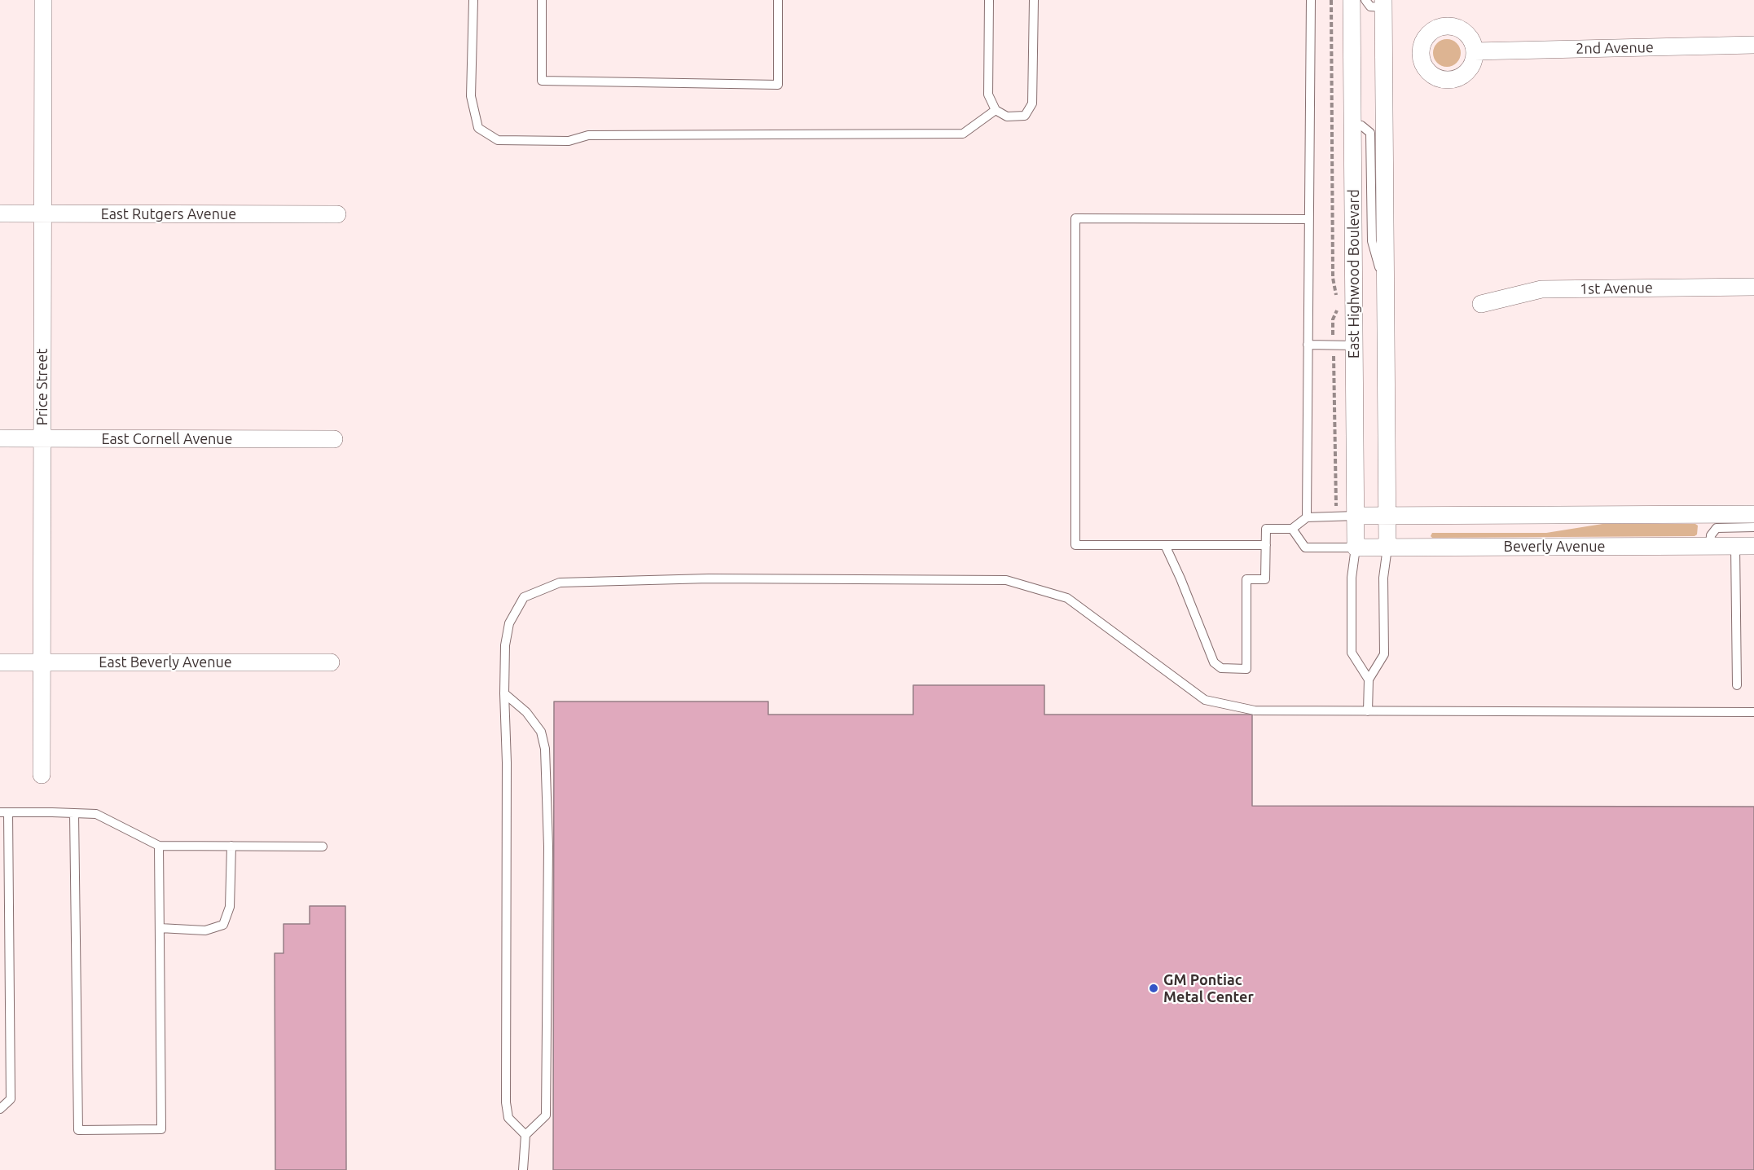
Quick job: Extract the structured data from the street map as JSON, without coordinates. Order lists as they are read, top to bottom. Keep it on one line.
{"streets":{"street":["2nd Avenue","East Rutgers Avenue","East Highwood Boulevard","1st Avenue","Price Street","East Cornell Avenue","Beverly Avenue","East Beverly Avenue"]},"crossings":[["East Rutgers Avenue","Price Street"],["East Highwood Boulevard","Beverly Avenue"],["Price Street","East Cornell Avenue"],["Price Street","East Beverly Avenue"]],"places":["GM Pontiac Metal Center"]}
